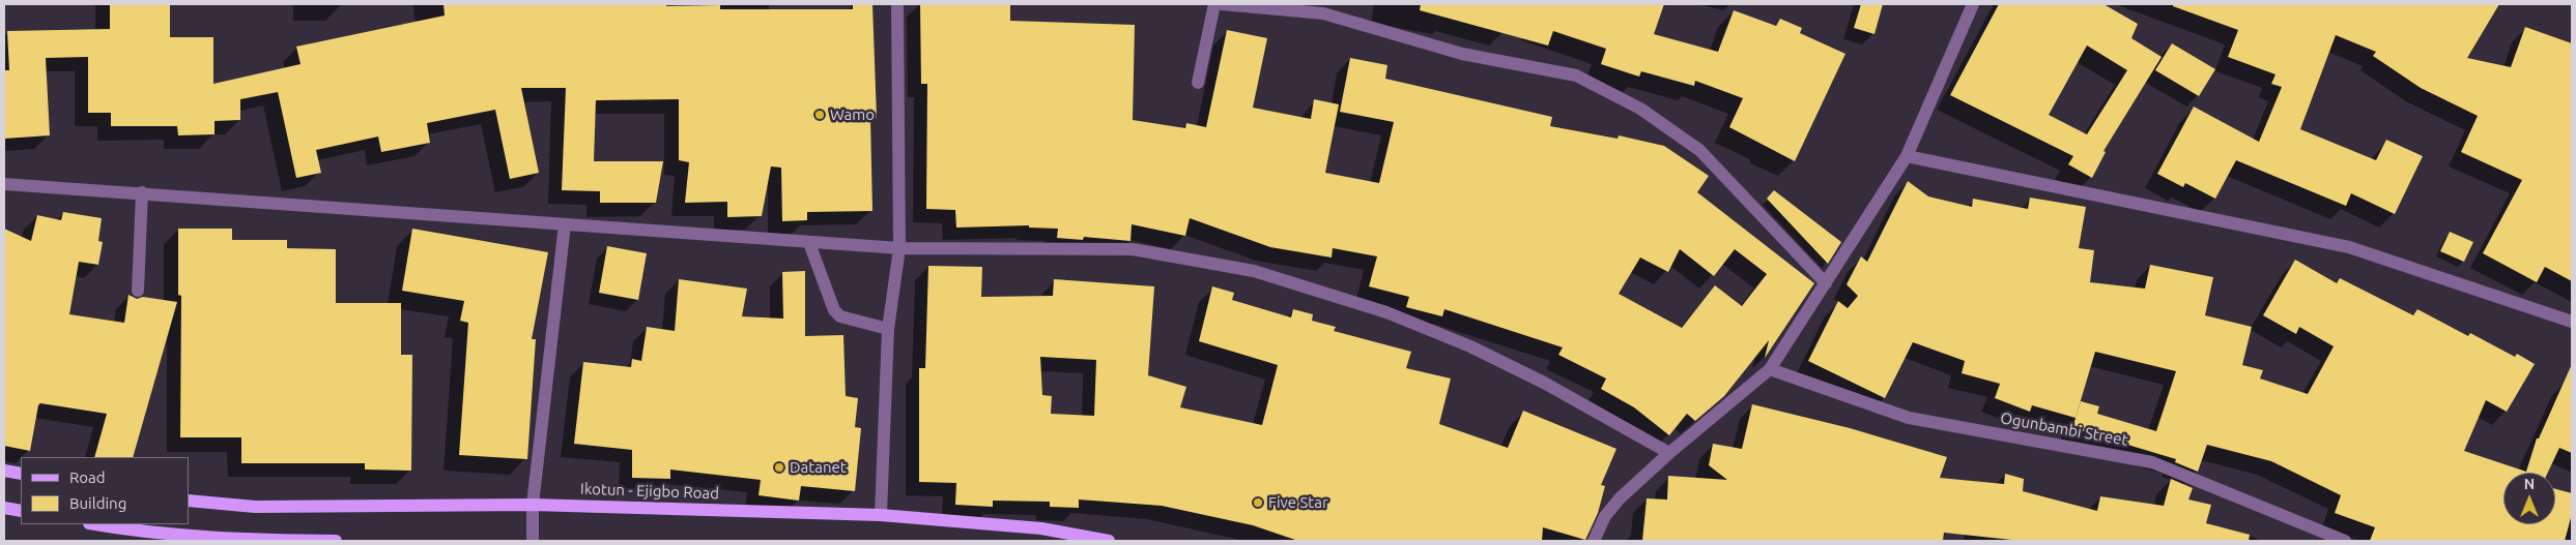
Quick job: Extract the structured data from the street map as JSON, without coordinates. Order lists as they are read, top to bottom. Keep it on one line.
{"streets":{"main road":["Ikotun - Ejigbo Road"],"street":["Ogunbambi Street"]},"places":["Wamo","Datanet","Five Star"],"legend":["Road","Building"],"north":"top"}
